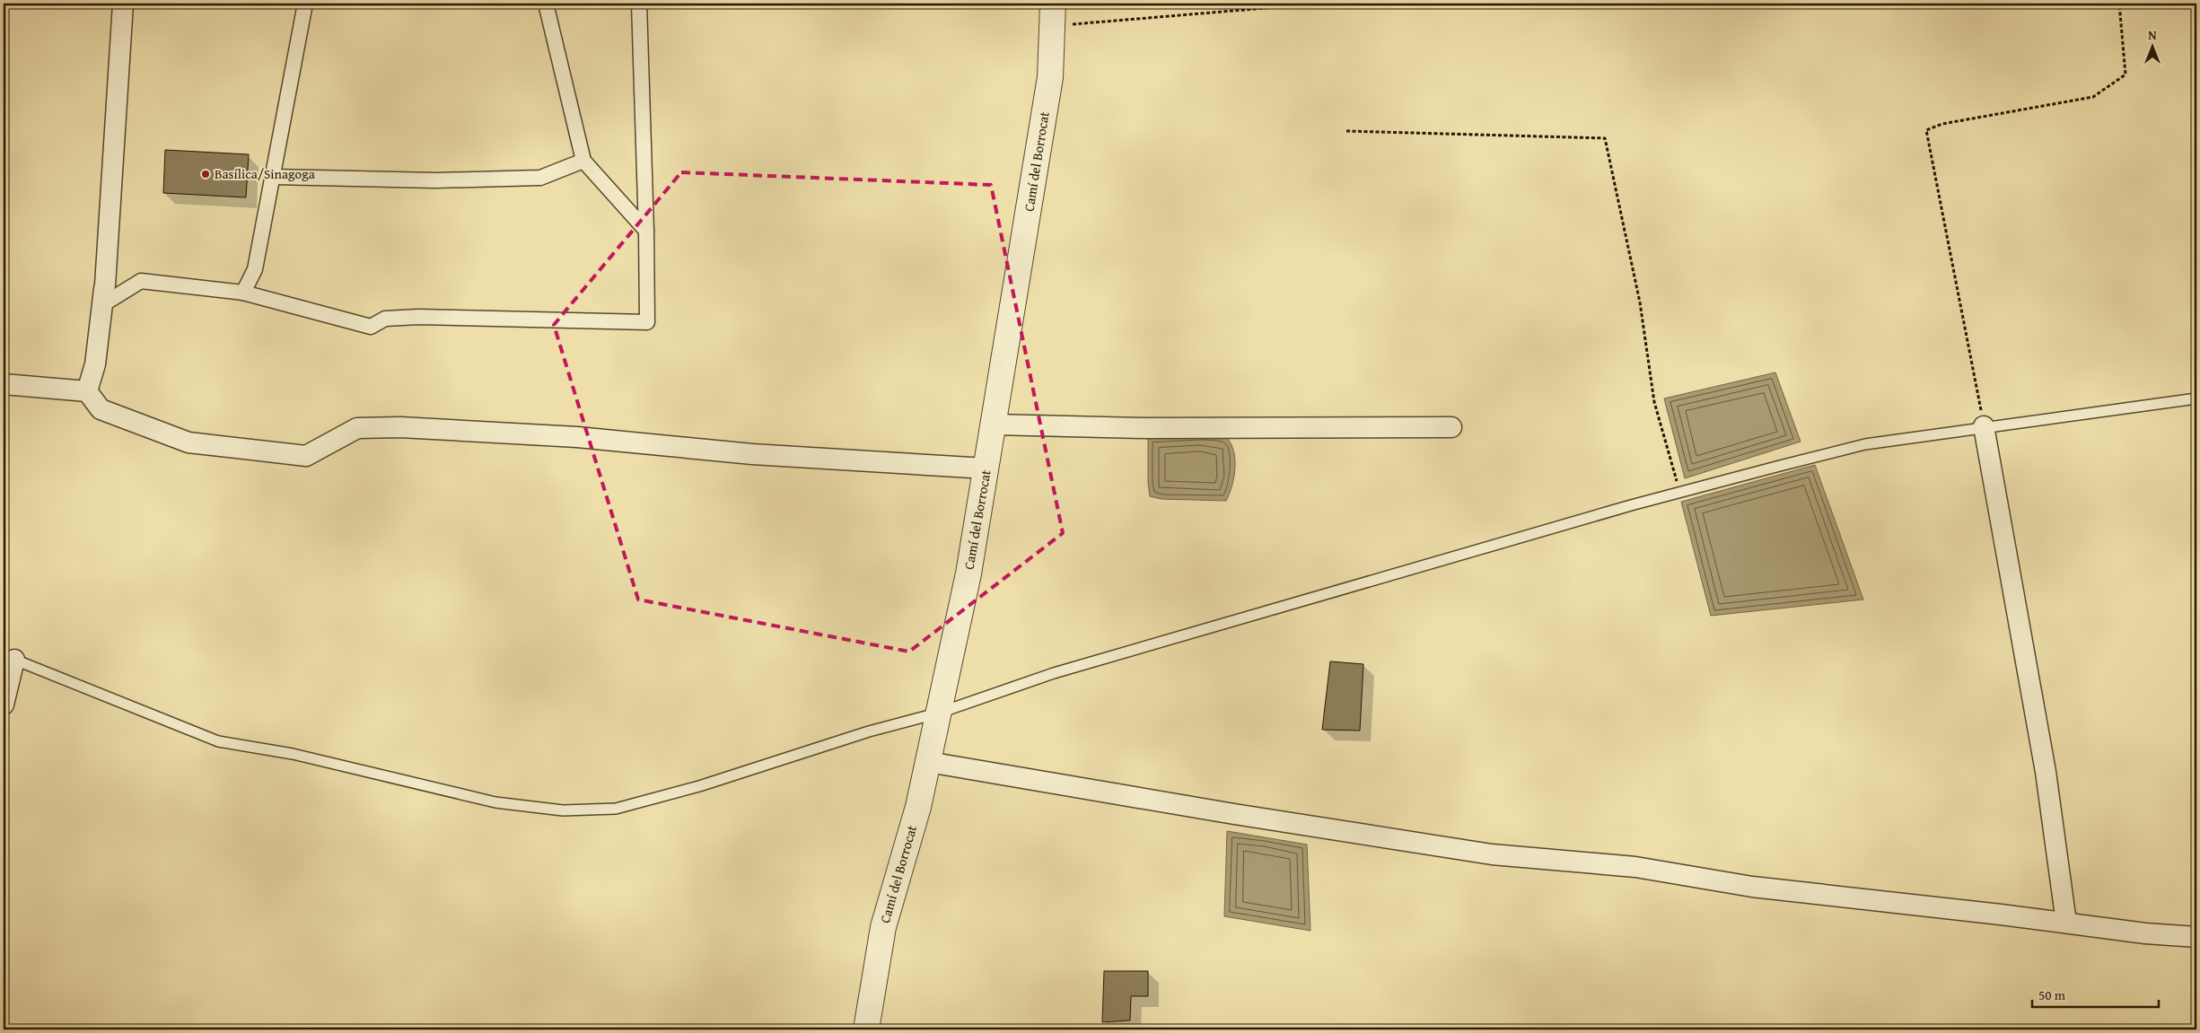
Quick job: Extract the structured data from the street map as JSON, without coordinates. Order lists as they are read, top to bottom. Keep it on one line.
{"streets":{"street":["Camí del Borrocat"]},"places":["Basílica/Sinagoga"],"scale_bar":"50 m","north":"top"}
